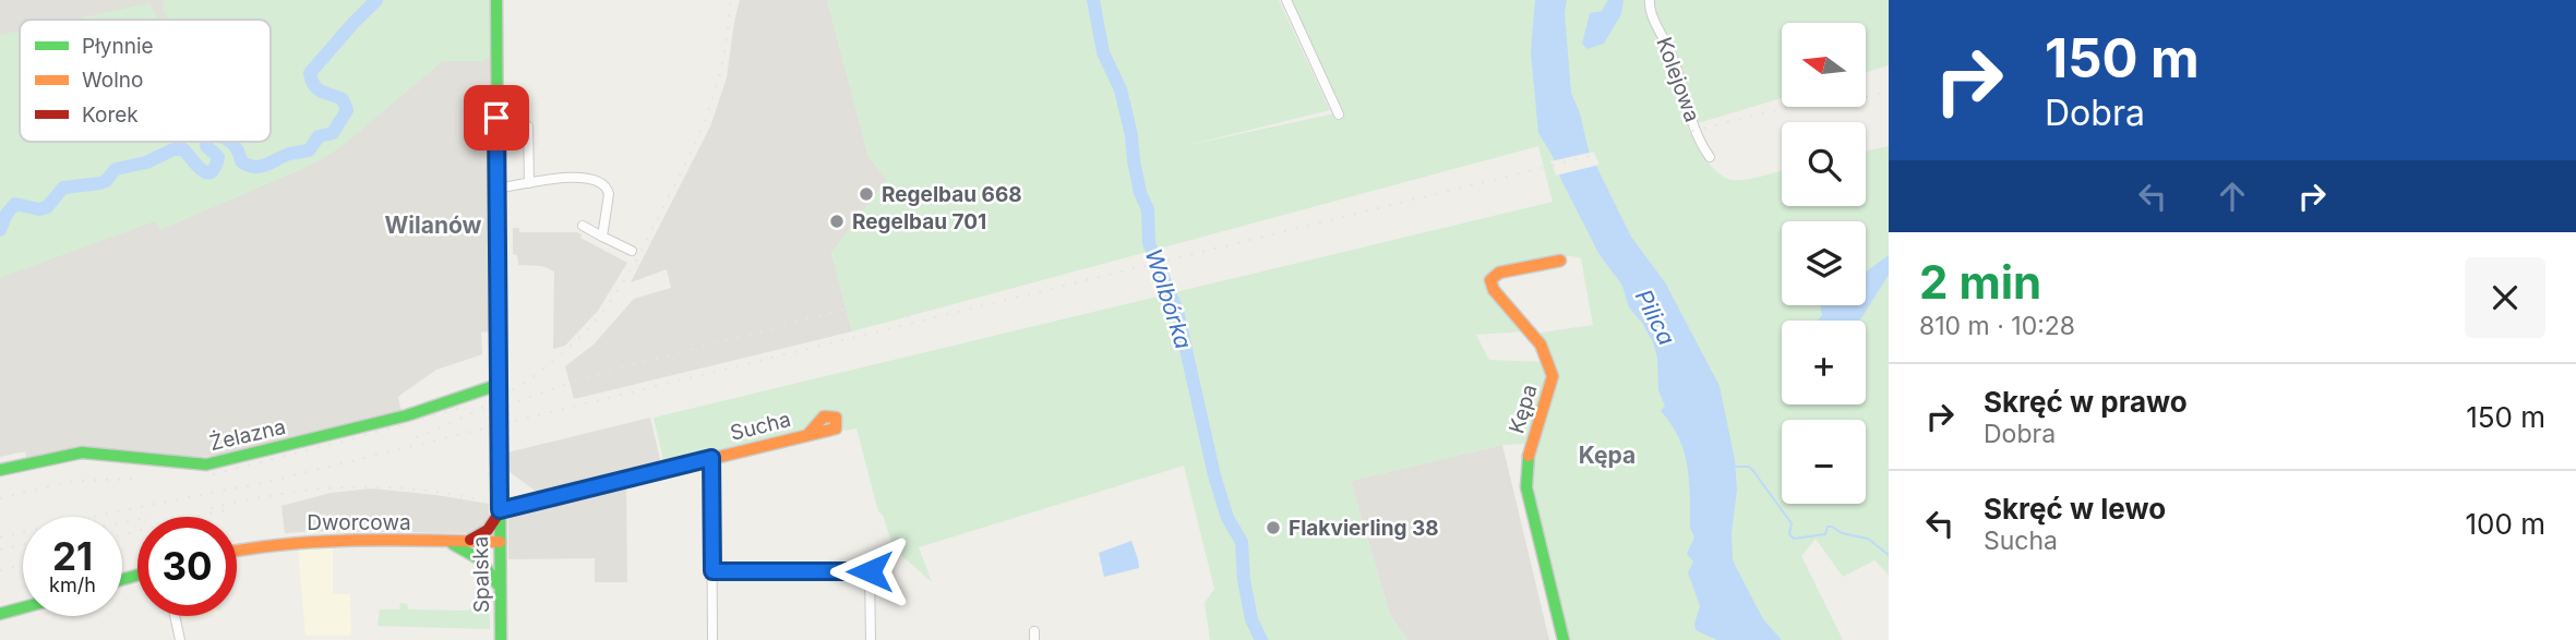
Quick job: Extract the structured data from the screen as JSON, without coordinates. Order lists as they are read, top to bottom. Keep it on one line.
{"streets":{"street":["Kolejowa","Kępa","Sucha","Żelazna","Dworcowa","Spalska"]},"crossings":[["Sucha","Spalska"],["Żelazna","Spalska"],["Dworcowa","Spalska"]],"districts":["Wilanów","Kępa"],"water":["Wolbórka","Pilica"],"places":["Regelbau 668","Regelbau 701","Flakvierling 38"],"legend":["Płynnie","Wolno","Korek"],"north":"left","page":{"turn":["150 m","Dobra"],"map_buttons":["+","−"],"heading":["2 min","810 m · 10:28"],"list":[{"name":"Skręć w prawo","note":"Dobra","value":"150 m"},{"name":"Skręć w lewo","note":"Sucha","value":"100 m"}],"speed":"21 km/h","limit":"30"}}
